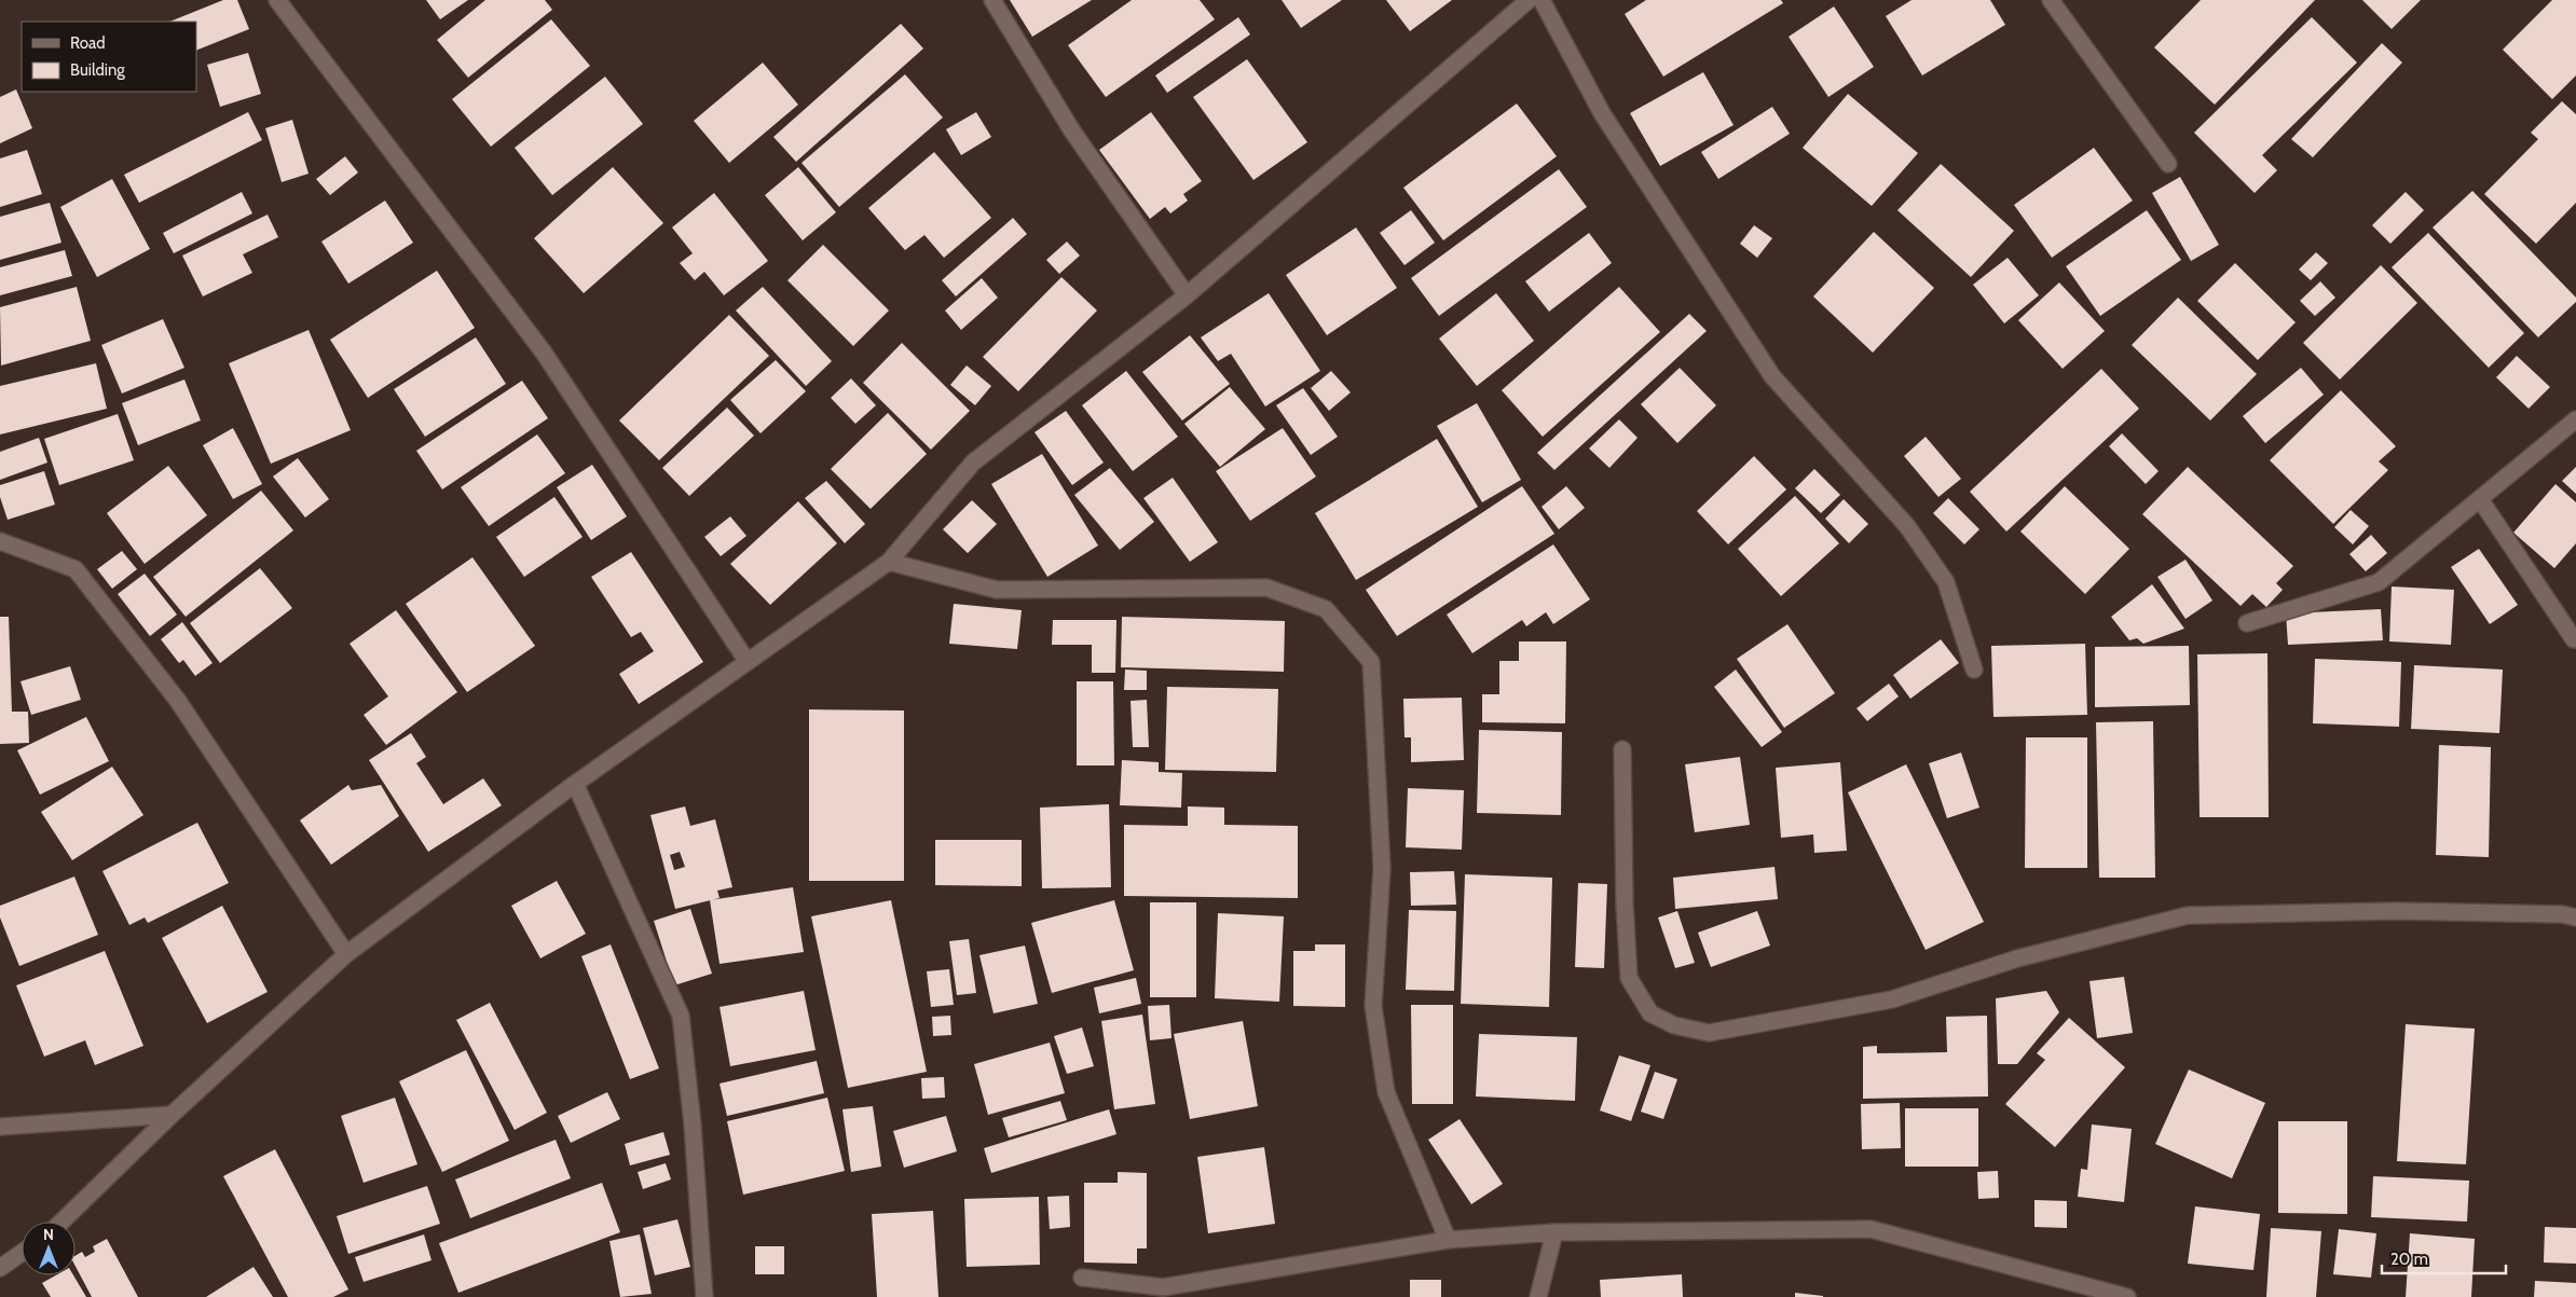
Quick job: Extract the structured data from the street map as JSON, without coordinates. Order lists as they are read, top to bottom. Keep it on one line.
{"legend":["Road","Building"],"scale_bar":"20 m","north":"top"}
